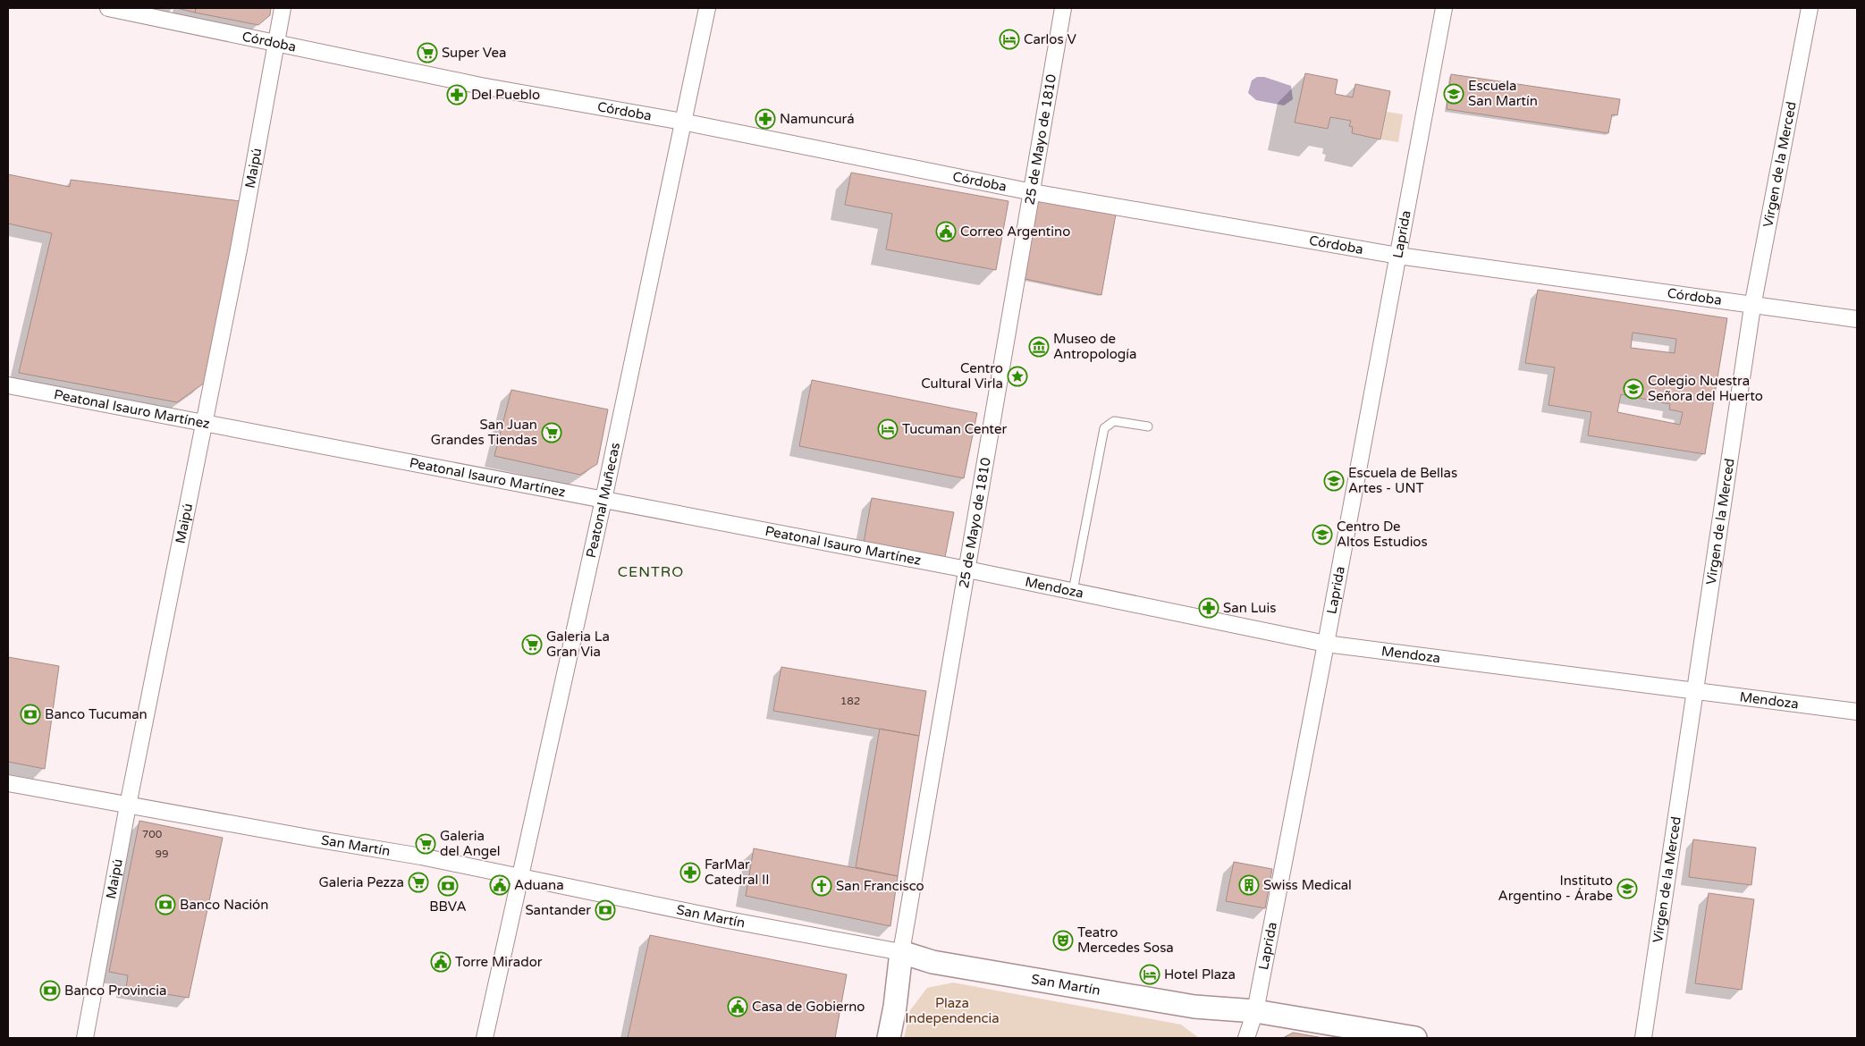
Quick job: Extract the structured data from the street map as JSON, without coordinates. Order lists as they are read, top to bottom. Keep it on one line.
{"streets":{"main road":["25 de Mayo de 1810","San Martín"],"street":["Córdoba","Virgen de la Merced","Maipú","Laprida","Peatonal Isauro Martínez","Peatonal Muñecas","Mendoza"]},"crossings":[["Córdoba","25 de Mayo de 1810"],["Córdoba","Virgen de la Merced"],["Córdoba","Maipú"],["Córdoba","Laprida"],["Córdoba","Peatonal Muñecas"],["25 de Mayo de 1810","Peatonal Isauro Martínez"],["25 de Mayo de 1810","Mendoza"],["25 de Mayo de 1810","San Martín"],["Virgen de la Merced","Mendoza"],["Maipú","Peatonal Isauro Martínez"],["Maipú","San Martín"],["Laprida","Mendoza"],["Laprida","San Martín"],["Peatonal Isauro Martínez","Peatonal Muñecas"],["Peatonal Isauro Martínez","Mendoza"],["Peatonal Muñecas","San Martín"]],"districts":["CENTRO"],"parks":["Plaza Independencia"],"places":{"hotel":["Carlos V","Tucuman Center","Hotel Plaza"],"supermarket":["Super Vea","San Juan Grandes Tiendas","Galeria La Gran Via","Galeria del Angel","Galeria Pezza"],"school or university":["Escuela San Martín","Colegio Nuestra Señora del Huerto","Escuela de Bellas Artes - UNT","Centro De Altos Estudios","Instituto Argentino - Árabe"],"pharmacy":["Del Pueblo","Namuncurá","San Luis","FarMar Catedral II"],"public building":["Correo Argentino","Aduana","Torre Mirador","Casa de Gobierno"],"museum":["Museo de Antropología"],"place":["Centro Cultural Virla"],"bank":["Banco Tucuman","BBVA","Banco Nación","Santander","Banco Provincia"],"building":["Swiss Medical"],"church":["San Francisco"],"theatre":["Teatro Mercedes Sosa"]},"house_numbers":["182","700","99"]}
